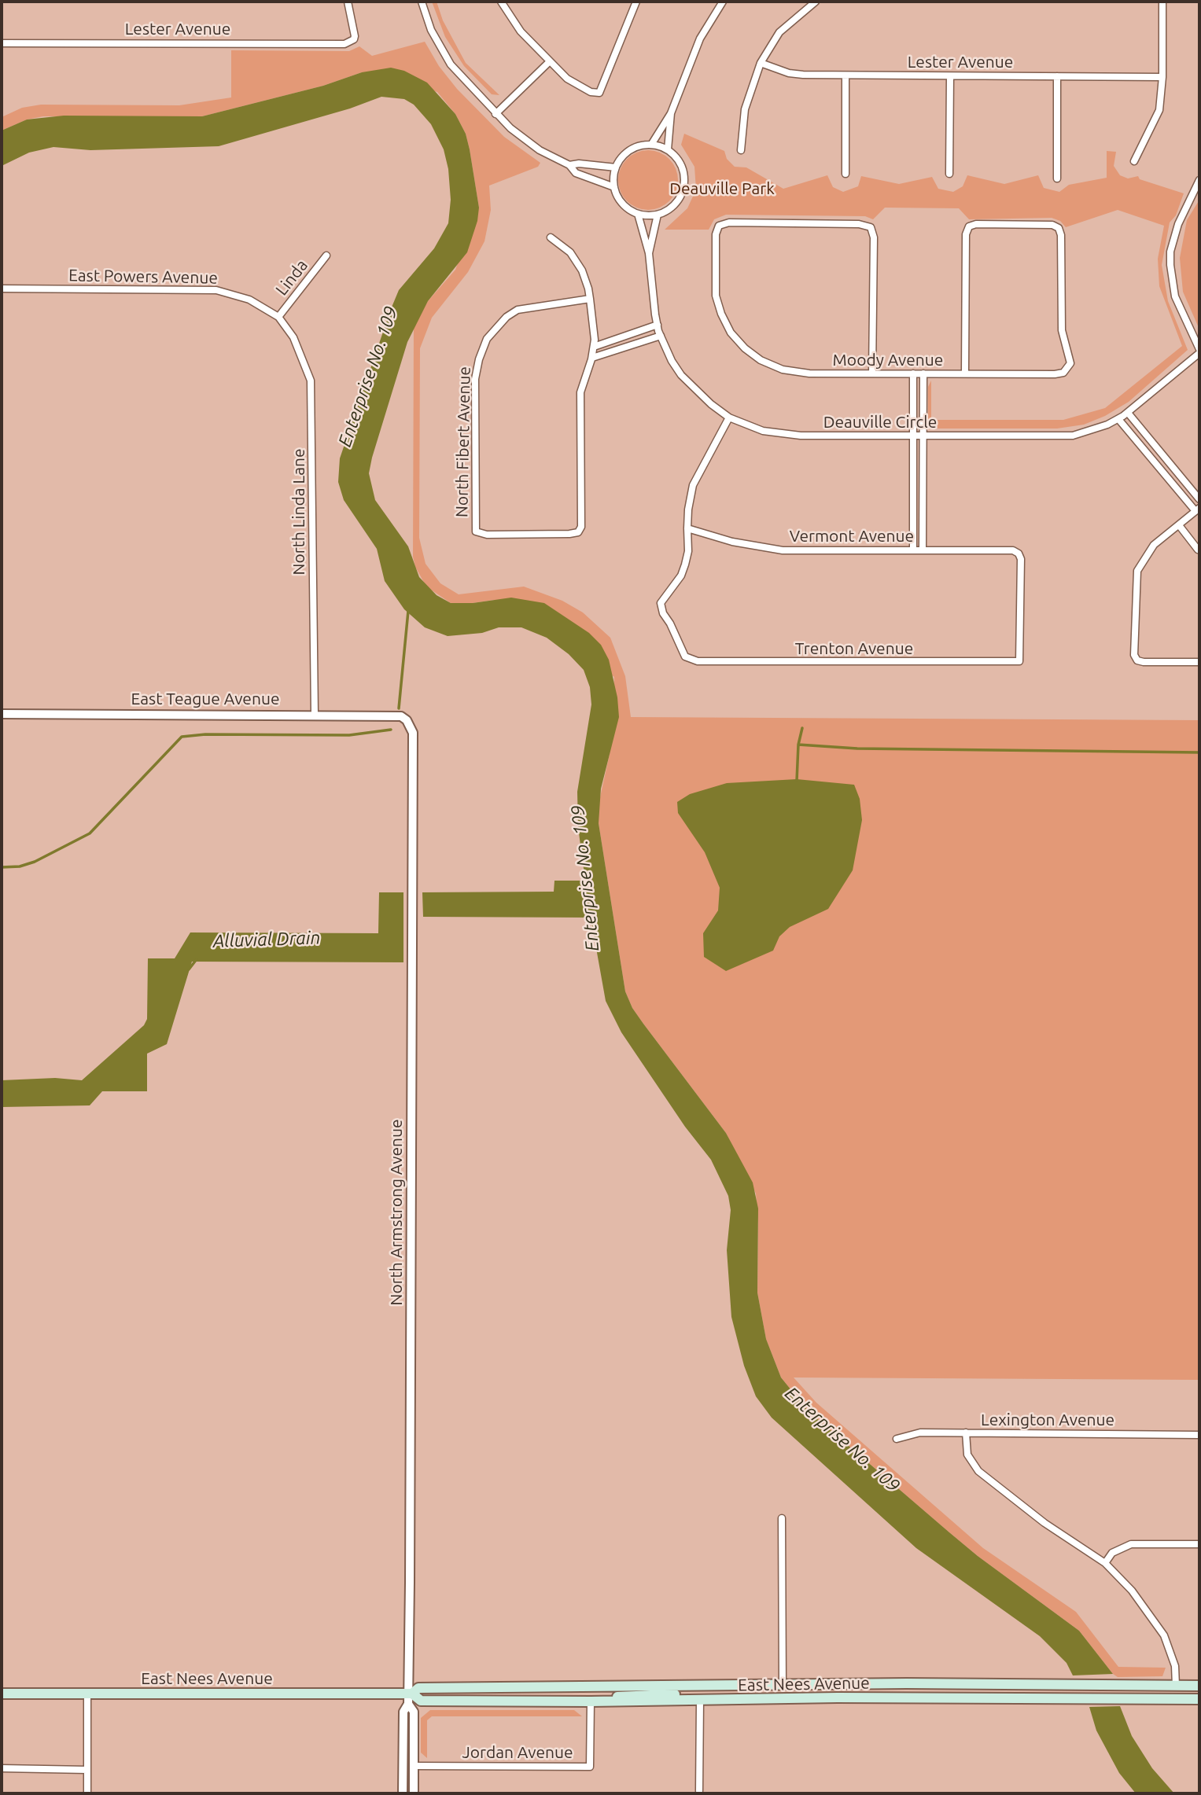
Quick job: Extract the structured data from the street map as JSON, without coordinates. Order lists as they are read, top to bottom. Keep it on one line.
{"streets":{"main road":["East Nees Avenue"],"street":["Lester Avenue","East Powers Avenue","Linda","Moody Avenue","Deauville Circle","North Fibert Avenue","North Linda Lane","Vermont Avenue","Trenton Avenue","East Teague Avenue","North Armstrong Avenue","Lexington Avenue","Jordan Avenue"]},"crossings":[["East Powers Avenue","Linda"],["East Powers Avenue","North Linda Lane"],["Linda","North Linda Lane"],["North Linda Lane","East Teague Avenue"],["Vermont Avenue","Trenton Avenue"],["East Teague Avenue","North Armstrong Avenue"],["North Armstrong Avenue","East Nees Avenue"],["North Armstrong Avenue","Jordan Avenue"],["East Nees Avenue","Jordan Avenue"]],"water":["Enterprise No. 109","Alluvial Drain"],"parks":["Deauville Park"]}
